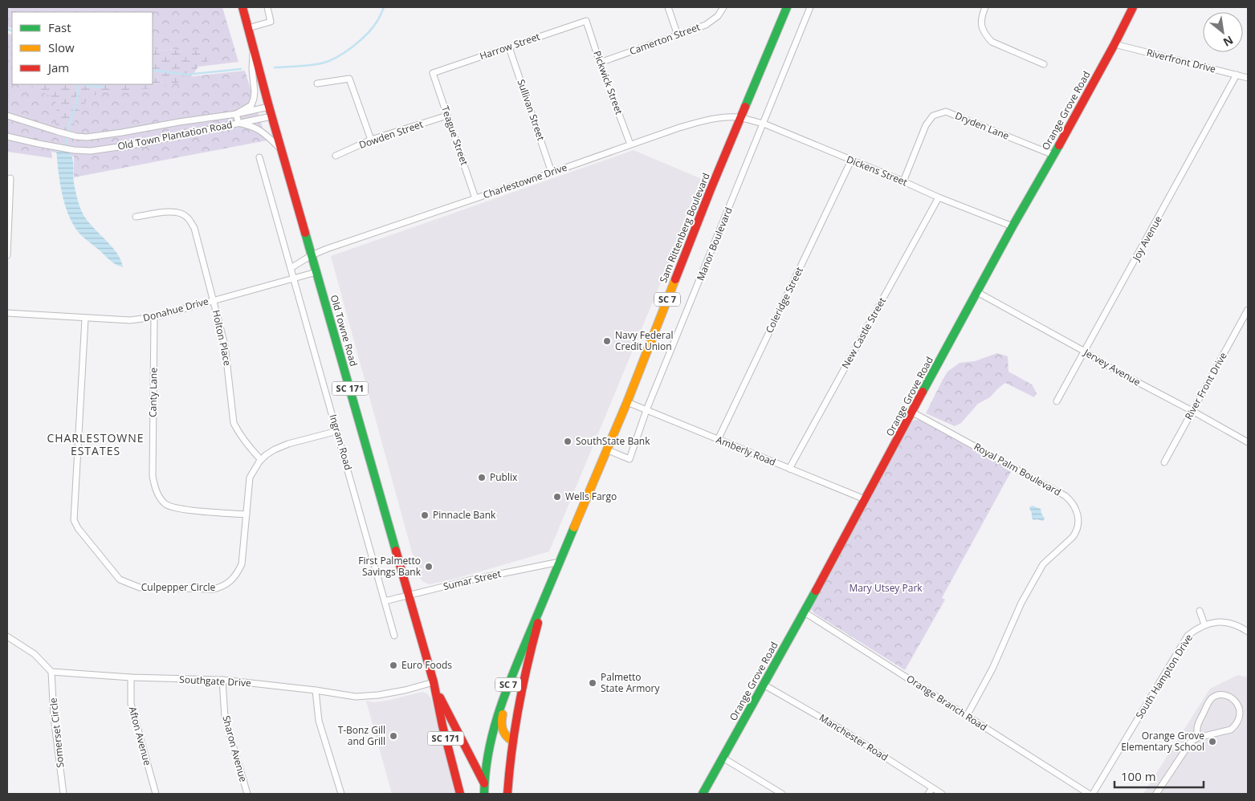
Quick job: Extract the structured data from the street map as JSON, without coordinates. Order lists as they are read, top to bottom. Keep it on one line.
{"streets":{"main road":["Orange Grove Road","Sam Rittenberg Boulevard","SC 7","Old Towne Road","SC 171"],"street":["Camerton Street","Harrow Street","Riverfront Drive","Pickwick Street","Sullivan Street","Dryden Lane","Dowden Street","Old Town Plantation Road","Teague Street","Dickens Street","Charlestowne Drive","Joy Avenue","Manor Boulevard","Coleridge Street","Donahue Drive","New Castle Street","Holton Place","Jervey Avenue","River Front Drive","Canty Lane","Ingram Road","Amberly Road","Royal Palm Boulevard","Sumar Street","Culpepper Circle","South Hampton Drive","Southgate Drive","Orange Branch Road","Somerset Circle","Afton Avenue","Manchester Road","Sharon Avenue"]},"crossings":[["Camerton Street","Pickwick Street"],["Harrow Street","Pickwick Street"],["Harrow Street","Sullivan Street"],["Harrow Street","Teague Street"],["Riverfront Drive","Orange Grove Road"],["Riverfront Drive","Joy Avenue"],["Pickwick Street","Charlestowne Drive"],["Sullivan Street","Charlestowne Drive"],["Orange Grove Road","Dryden Lane"],["Orange Grove Road","Dickens Street"],["Orange Grove Road","Jervey Avenue"],["Orange Grove Road","Amberly Road"],["Orange Grove Road","Royal Palm Boulevard"],["Orange Grove Road","Orange Branch Road"],["Orange Grove Road","Manchester Road"],["Dryden Lane","Dickens Street"],["Dowden Street","Teague Street"],["Old Town Plantation Road","Old Towne Road"],["Teague Street","Charlestowne Drive"],["Dickens Street","Charlestowne Drive"],["Dickens Street","Sam Rittenberg Boulevard"],["Dickens Street","Manor Boulevard"],["Dickens Street","Coleridge Street"],["Dickens Street","New Castle Street"],["Charlestowne Drive","Sam Rittenberg Boulevard"],["Charlestowne Drive","Old Towne Road"],["Charlestowne Drive","Ingram Road"],["Sam Rittenberg Boulevard","Manor Boulevard"],["Sam Rittenberg Boulevard","Old Towne Road"],["Sam Rittenberg Boulevard","Amberly Road"],["Sam Rittenberg Boulevard","Sumar Street"],["Joy Avenue","Jervey Avenue"],["Manor Boulevard","Amberly Road"],["Coleridge Street","Amberly Road"],["Donahue Drive","Old Towne Road"],["Donahue Drive","Holton Place"],["Donahue Drive","Canty Lane"],["Donahue Drive","Ingram Road"],["Donahue Drive","Culpepper Circle"],["Old Towne Road","Sumar Street"],["Old Towne Road","Southgate Drive"],["New Castle Street","Amberly Road"],["Holton Place","Culpepper Circle"],["Jervey Avenue","River Front Drive"],["Canty Lane","Culpepper Circle"],["Ingram Road","Sumar Street"],["Ingram Road","Culpepper Circle"],["Royal Palm Boulevard","Orange Branch Road"],["Southgate Drive","Somerset Circle"],["Southgate Drive","Afton Avenue"],["Southgate Drive","Sharon Avenue"]],"districts":["CHARLESTOWNE ESTATES"],"parks":["Mary Utsey Park"],"places":["Navy Federal Credit Union","SouthState Bank","Publix","Wells Fargo","Pinnacle Bank","First Palmetto Savings Bank","Euro Foods","Palmetto State Armory","T-Bonz Gill and Grill","Orange Grove Elementary School"],"legend":["Fast","Slow","Jam"],"scale_bar":"100 m","north":"bottom right"}
